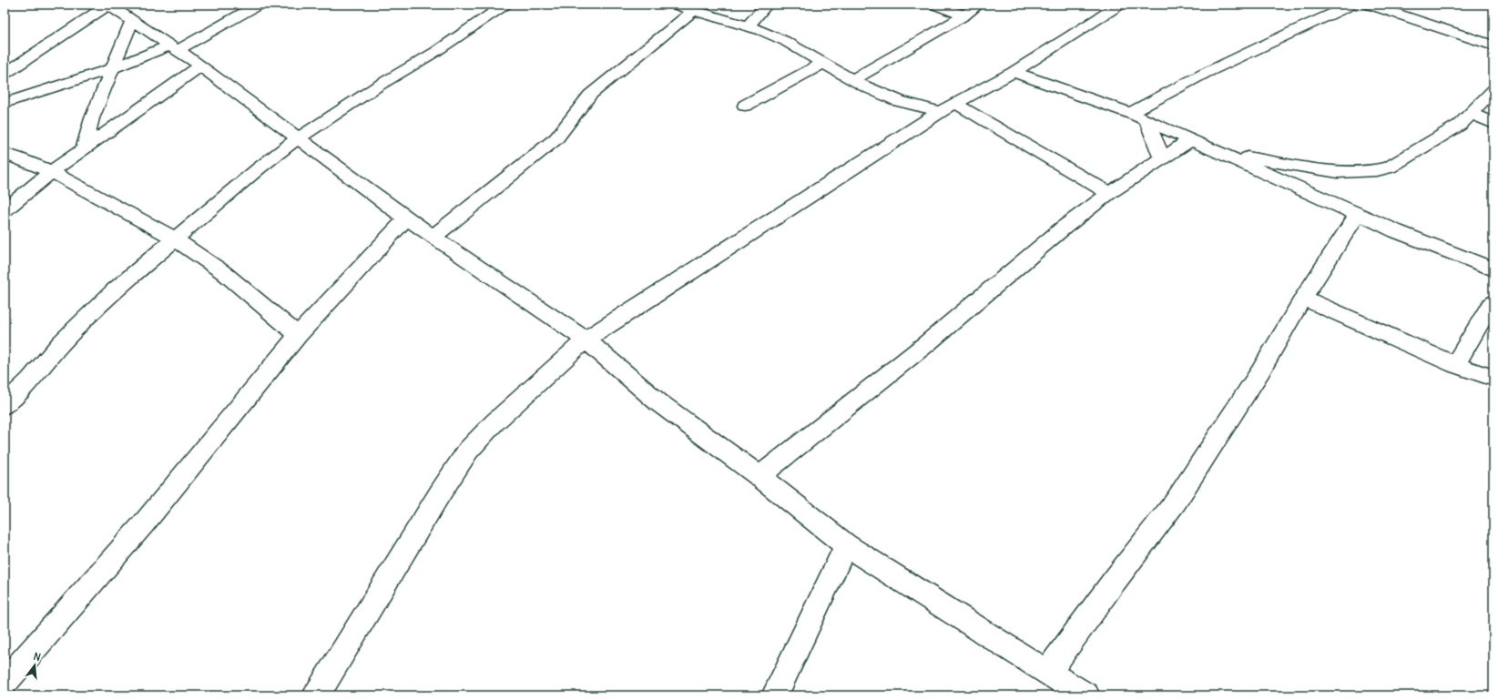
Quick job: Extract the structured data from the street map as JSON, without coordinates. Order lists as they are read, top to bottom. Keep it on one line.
{"north":"top"}
